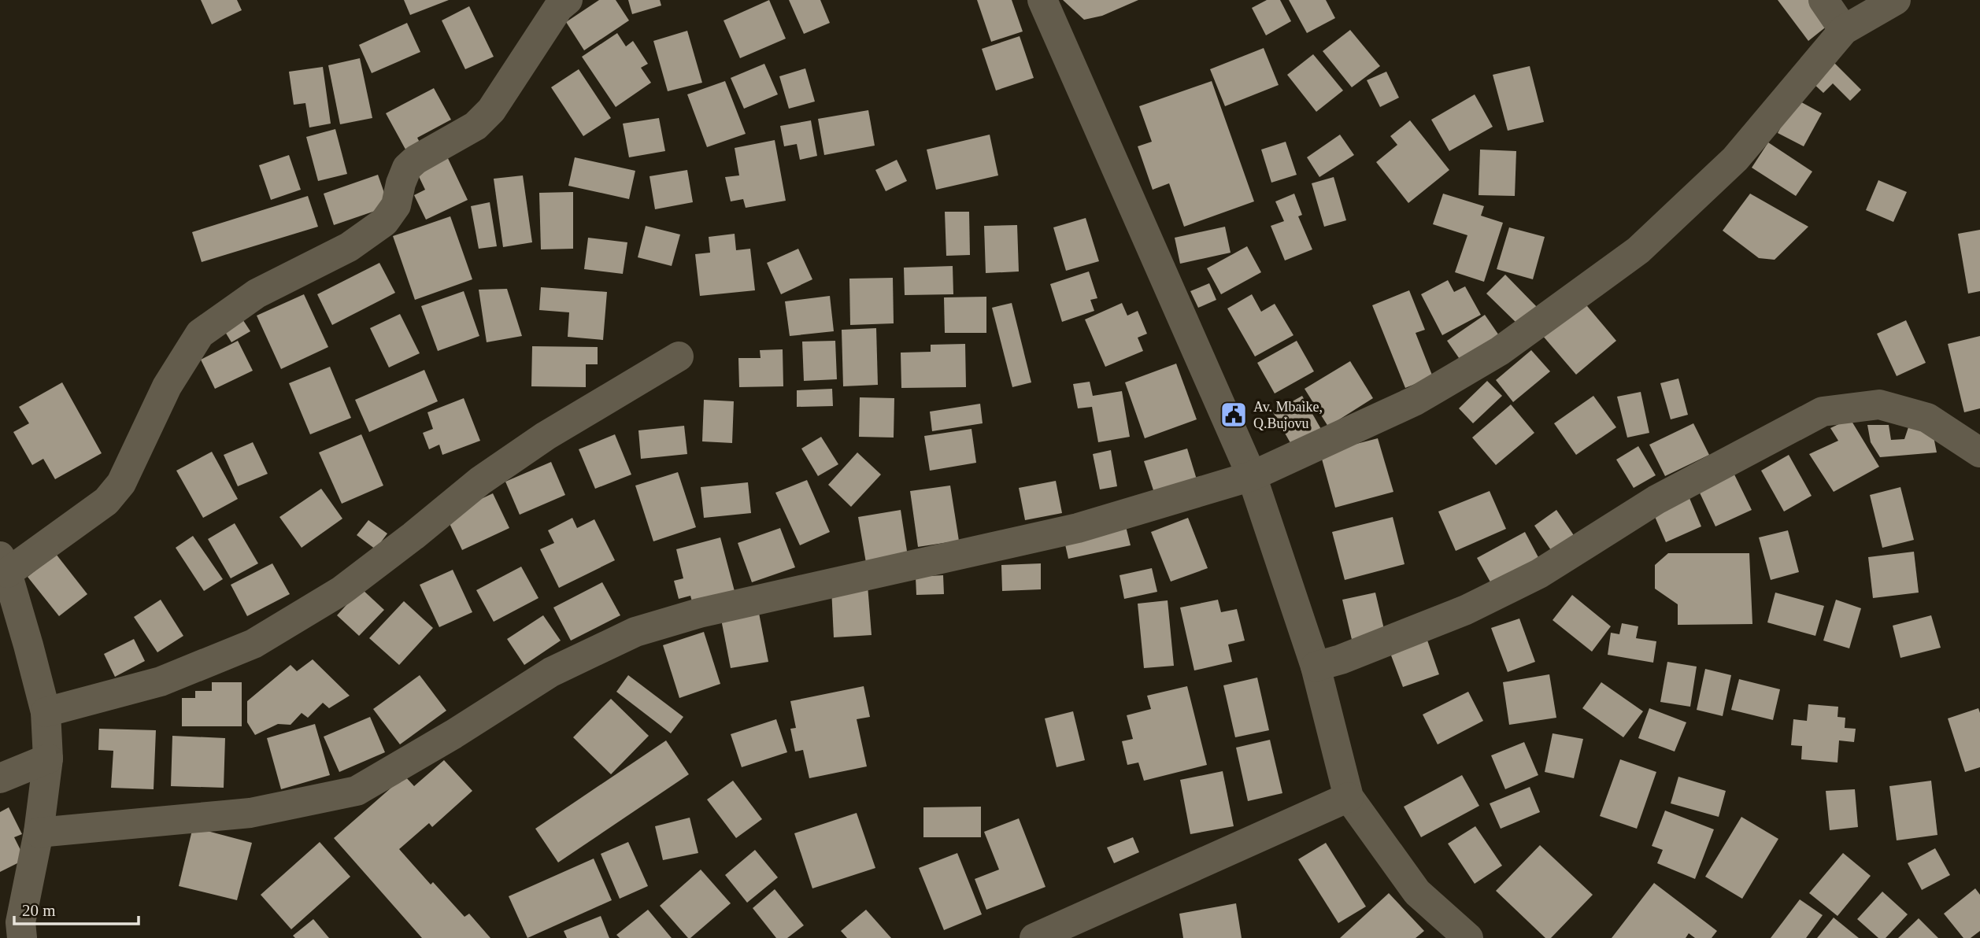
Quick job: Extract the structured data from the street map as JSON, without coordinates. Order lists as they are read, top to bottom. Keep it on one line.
{"places":{"public building":["Av. Mbaike, Q.Bujovu"]},"scale_bar":"20 m"}
